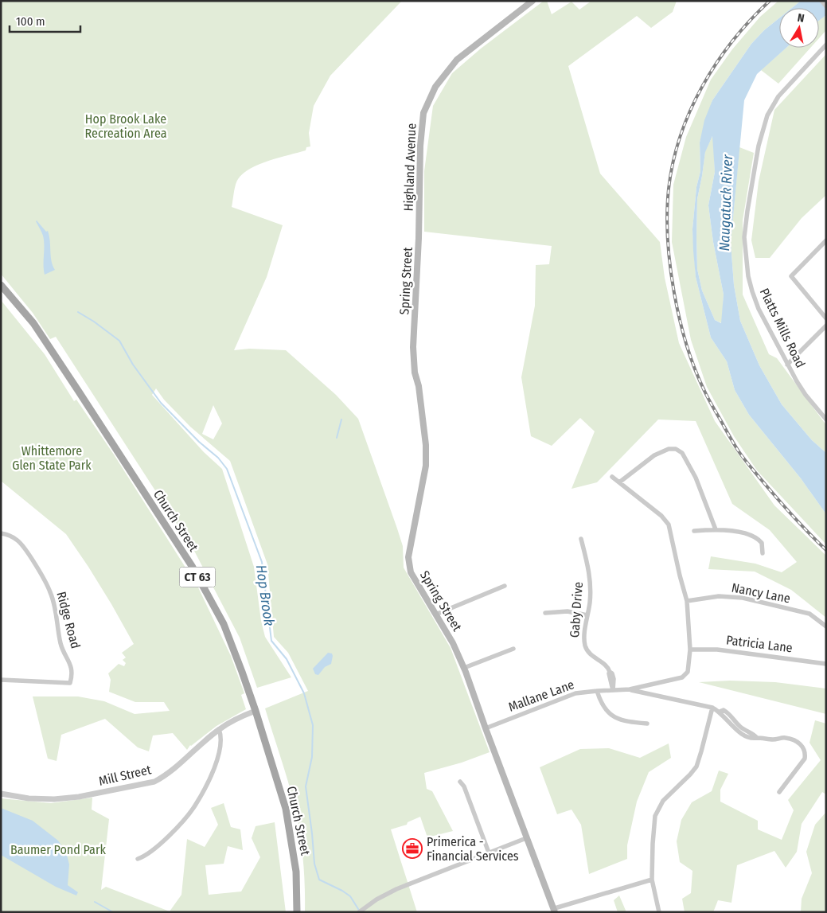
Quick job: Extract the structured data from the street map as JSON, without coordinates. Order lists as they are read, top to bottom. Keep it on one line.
{"streets":{"main road":["Highland Avenue","Spring Street","Church Street","CT 63"],"street":["Platts Mills Road","Nancy Lane","Gaby Drive","Ridge Road","Patricia Lane","Mallane Lane","Mill Street"]},"crossings":[["Highland Avenue","Spring Street"],["Spring Street","Mallane Lane"],["Church Street","Mill Street"],["Nancy Lane","Mallane Lane"],["Gaby Drive","Mallane Lane"],["Patricia Lane","Mallane Lane"]],"water":["Naugatuck River","Hop Brook"],"parks":["Hop Brook Lake Recreation Area","Whittemore Glen State Park","Baumer Pond Park"],"places":{"office":["Primerica - Financial Services"]},"scale_bar":"100 m","north":"top"}
